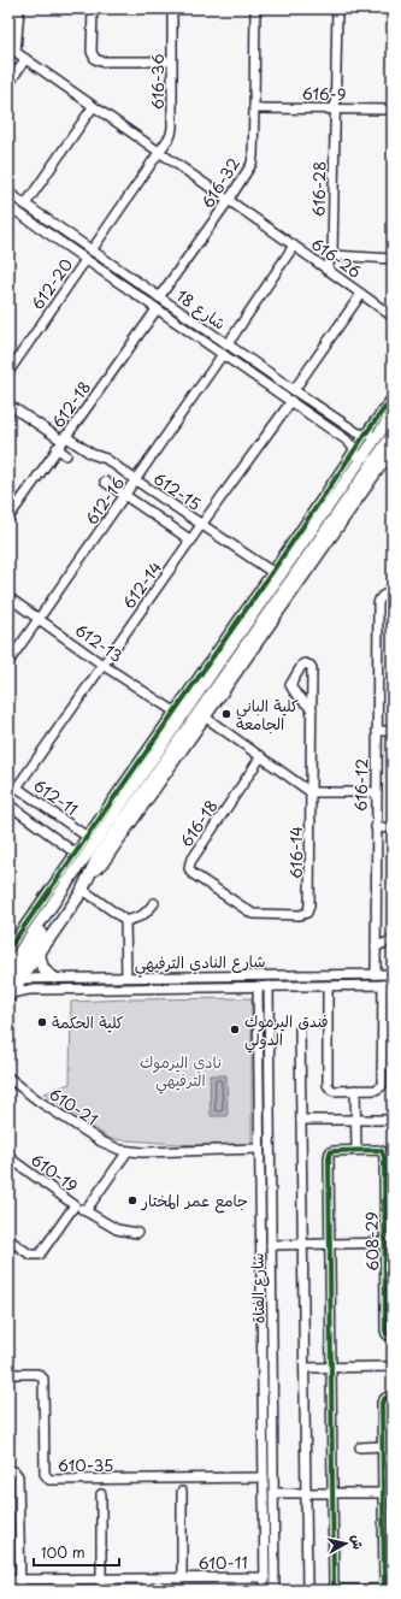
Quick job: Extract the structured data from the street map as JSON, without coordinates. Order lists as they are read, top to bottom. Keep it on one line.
{"streets":{"street":["616-36","616-9","616-32","616-28","616-26","612-20","شارع 18","612-18","612-15","612-16","612-14","612-13","616-12","612-11","616-18","616-14","شارع النادي الترفيهي","610-21","610-19","608-29","شارع الفتاة","610-35","610-11"]},"crossings":[["616-36","شارع 18"],["616-9","616-32"],["616-9","616-28"],["616-32","شارع 18"],["616-28","616-26"],["616-26","شارع 18"],["612-20","شارع 18"],["شارع 18","612-18"],["شارع 18","612-16"],["شارع 18","612-14"],["612-18","612-15"],["612-15","612-16"],["612-15","612-14"],["612-16","612-13"],["612-14","612-13"],["612-14","612-11"],["616-12","شارع النادي الترفيهي"],["616-18","616-14"],["شارع النادي الترفيهي","شارع الفتاة"],["610-21","شارع الفتاة"],["شارع الفتاة","610-35"],["شارع الفتاة","610-11"]],"parks":["نادي اليرموك الترفيهي"],"places":["كلية الباني الجامعة","كلية الحكمة","فندق اليرموك الدولي","جامع عمر المختار"],"scale_bar":"100 m","north":"right"}
